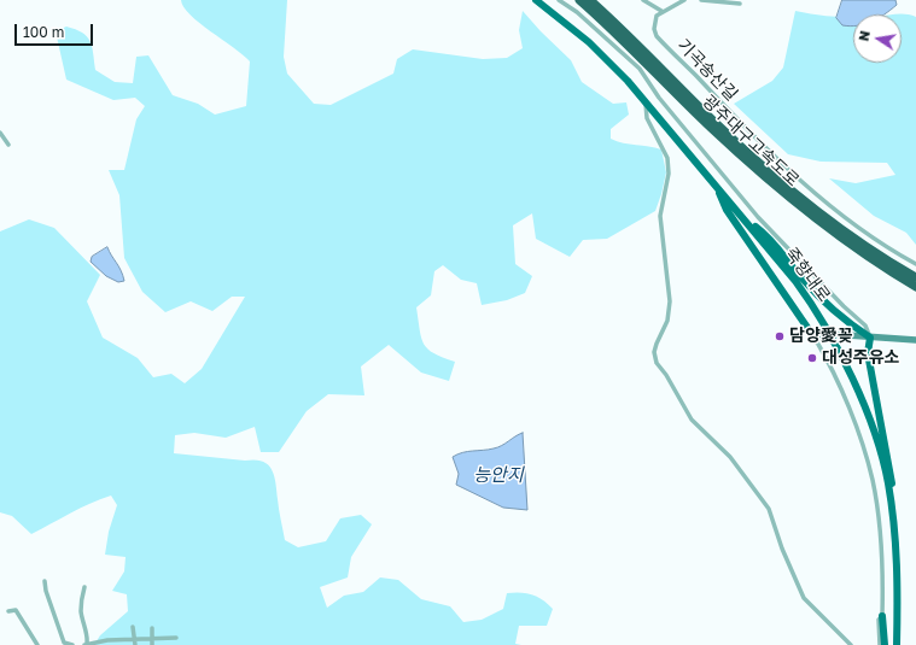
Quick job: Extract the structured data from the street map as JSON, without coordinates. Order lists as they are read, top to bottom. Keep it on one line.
{"streets":{"highway":["광주대구고속도로"],"main road":["죽향대로"],"street":["기곡송산길"]},"water":["능안지"],"places":["담양愛꽂","대성주유소"],"scale_bar":"100 m","north":"left"}
